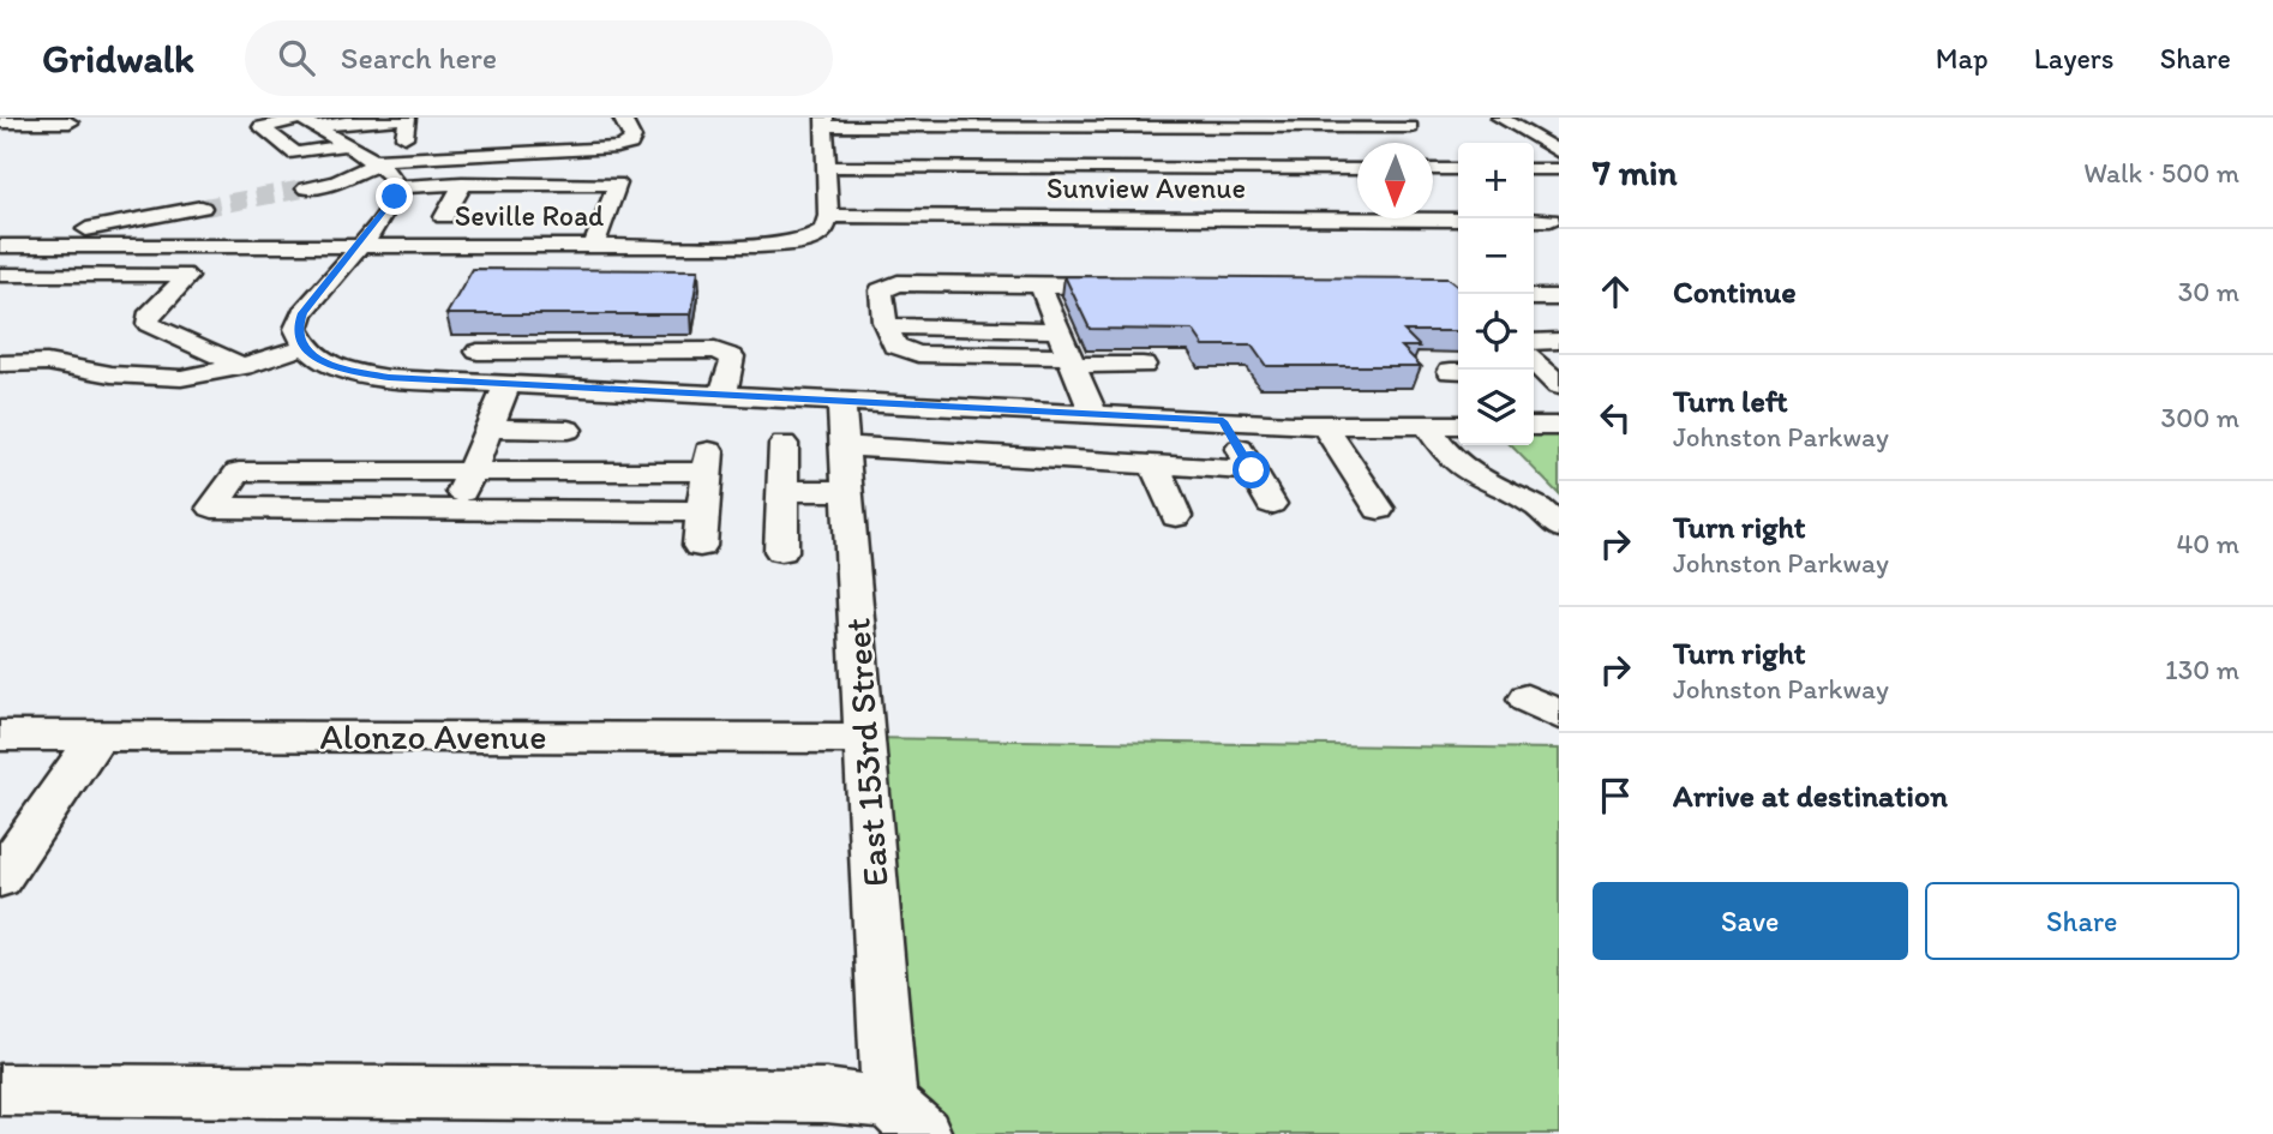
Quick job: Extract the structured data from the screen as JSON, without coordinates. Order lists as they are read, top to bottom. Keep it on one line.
{"streets":{"street":["Sunview Avenue","Seville Road","Alonzo Avenue","East 153rd Street"]},"crossings":[["Sunview Avenue","Seville Road"],["Alonzo Avenue","East 153rd Street"]],"north":"bottom","page":{"header":"Gridwalk","search":"Search here","nav":["Map","Layers","Share"],"heading":["7 min","Walk · 500 m"],"map_buttons":["+","−"],"list":[["Continue","30 m"],["Turn left","Johnston Parkway","300 m"],["Turn right","Johnston Parkway","40 m"],["Turn right","Johnston Parkway","130 m"],"Arrive at destination"],"buttons":["Save","Share"]}}
